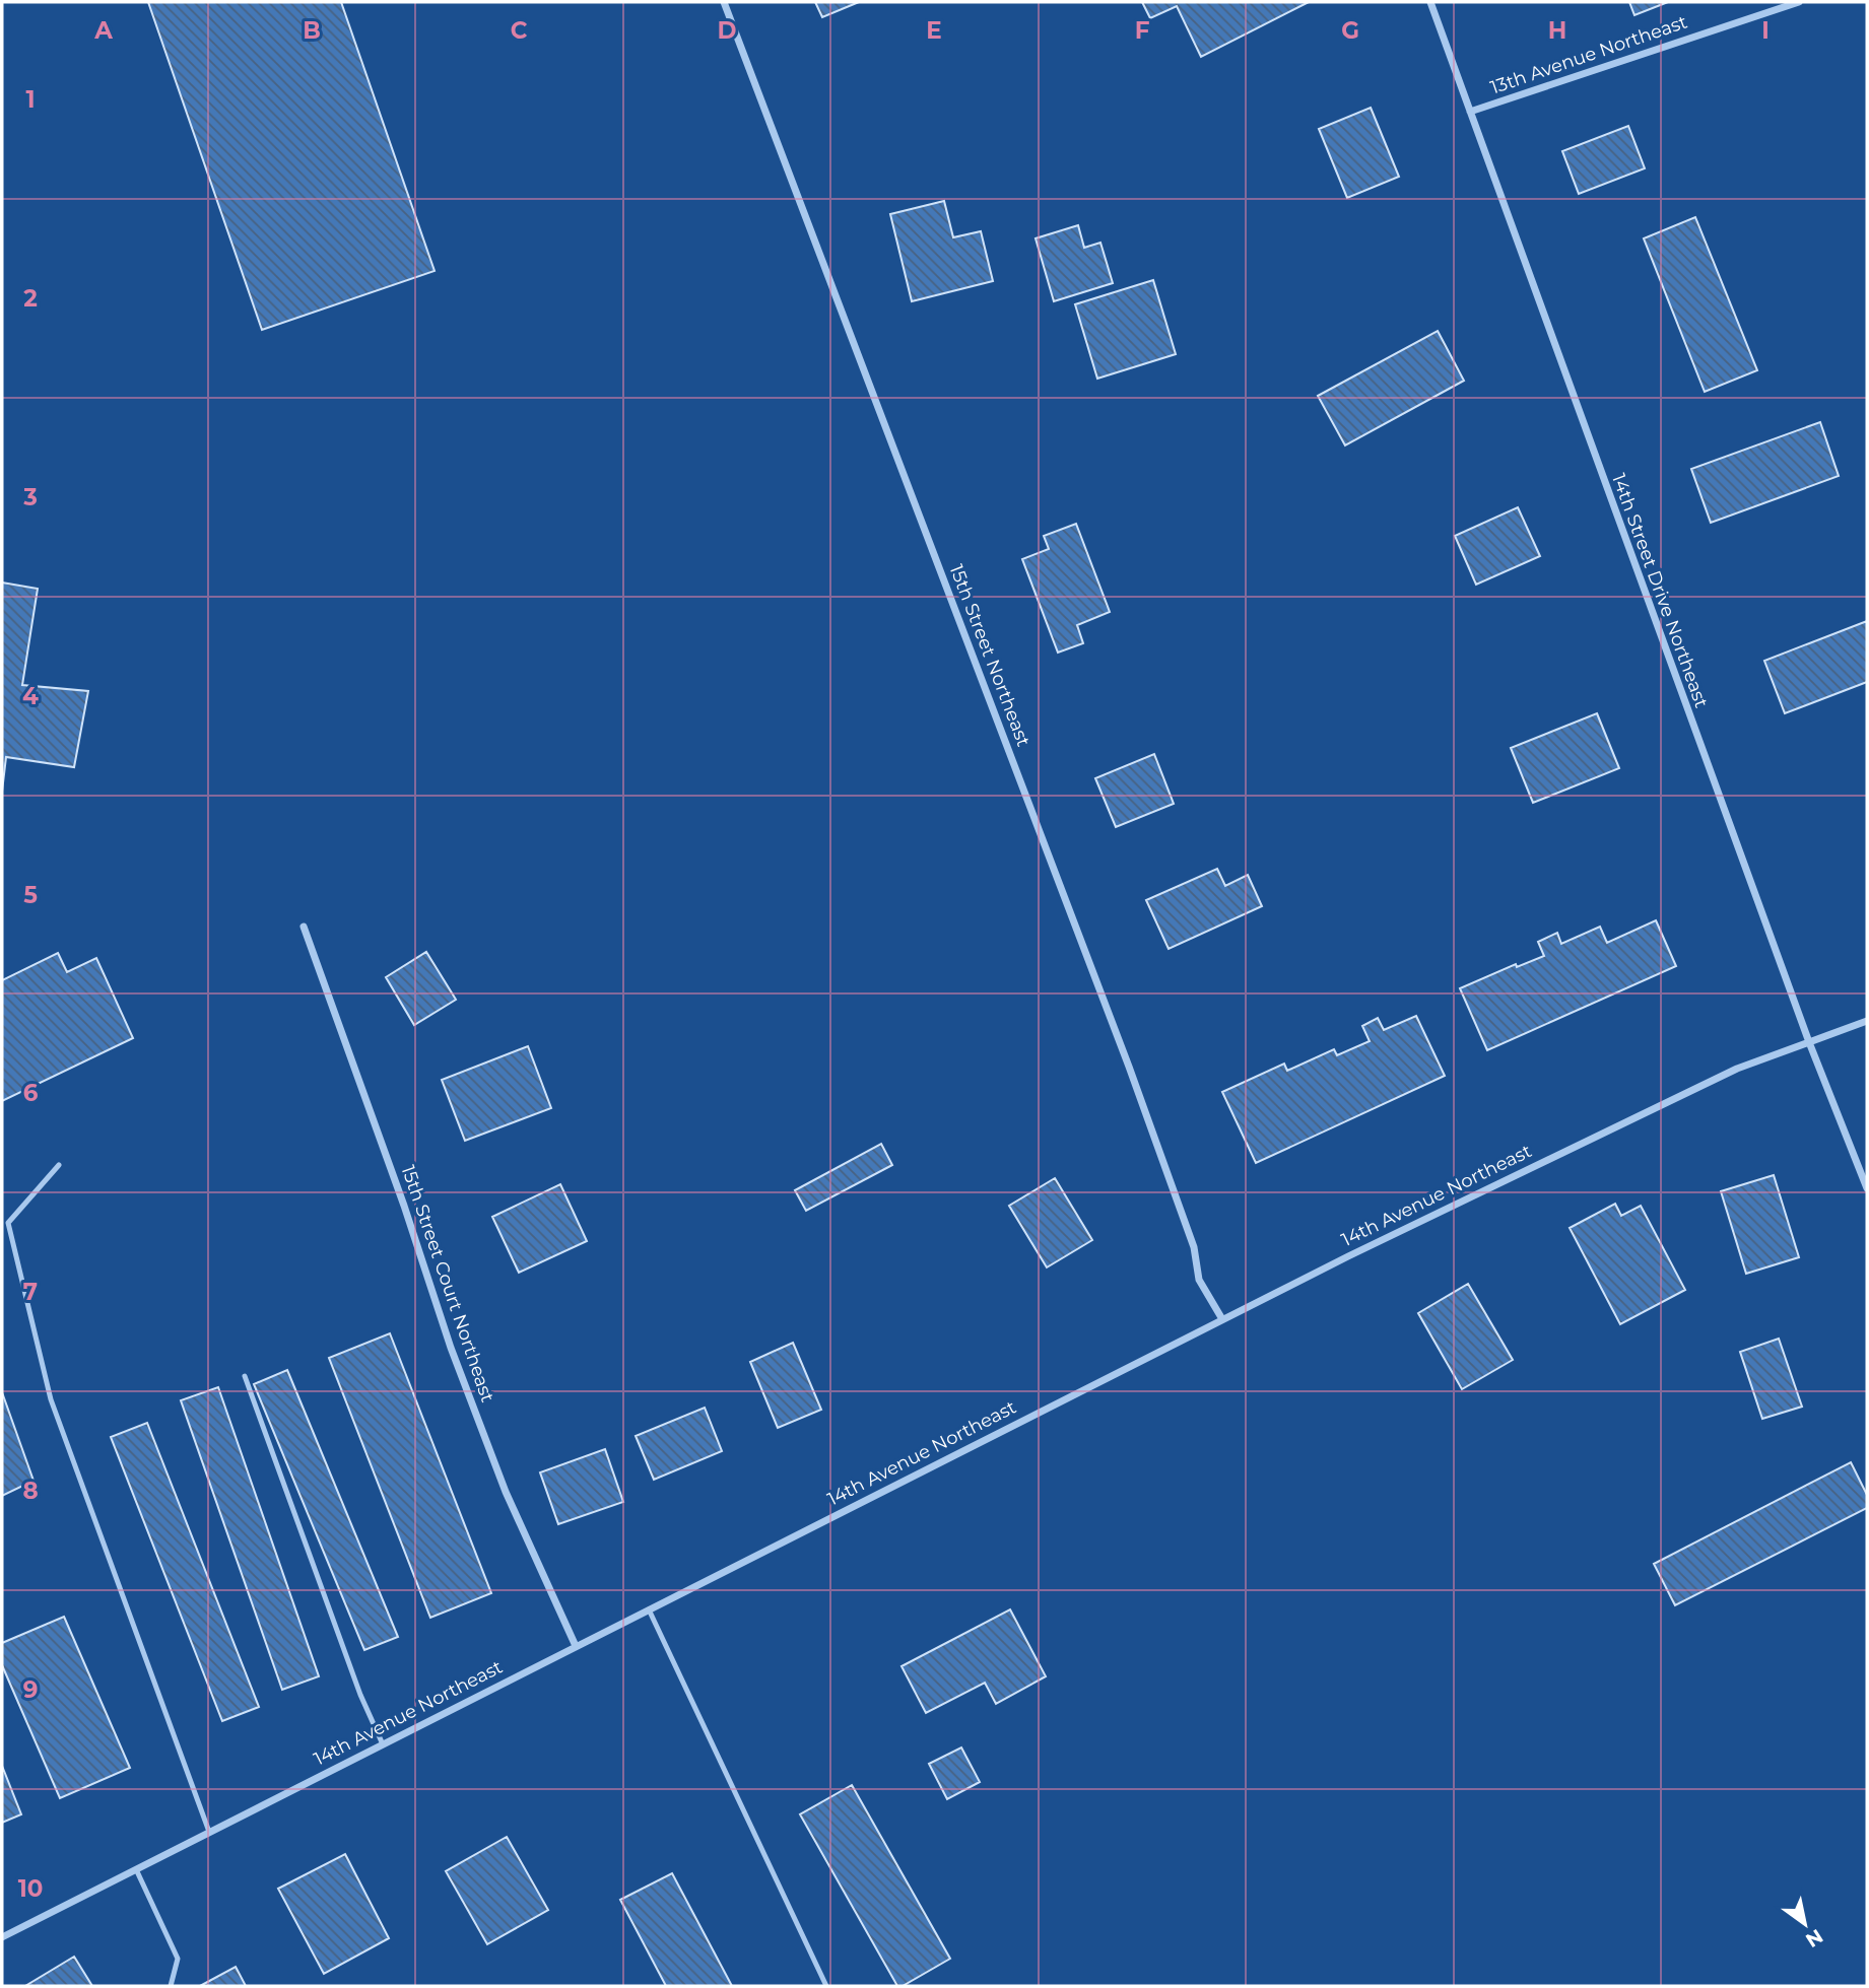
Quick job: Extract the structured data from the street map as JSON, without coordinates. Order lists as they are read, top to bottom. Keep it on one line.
{"streets":{"street":["13th Avenue Northeast","14th Street Drive Northeast","15th Street Northeast","14th Avenue Northeast","15th Street Court Northeast"]},"crossings":[["13th Avenue Northeast","14th Street Drive Northeast"],["14th Street Drive Northeast","14th Avenue Northeast"],["15th Street Northeast","14th Avenue Northeast"],["14th Avenue Northeast","15th Street Court Northeast"]],"north":"bottom right","grid":{"columns":["A","B","C","D","E","F","G","H","I"],"rows":["1","2","3","4","5","6","7","8","9","10"]}}
